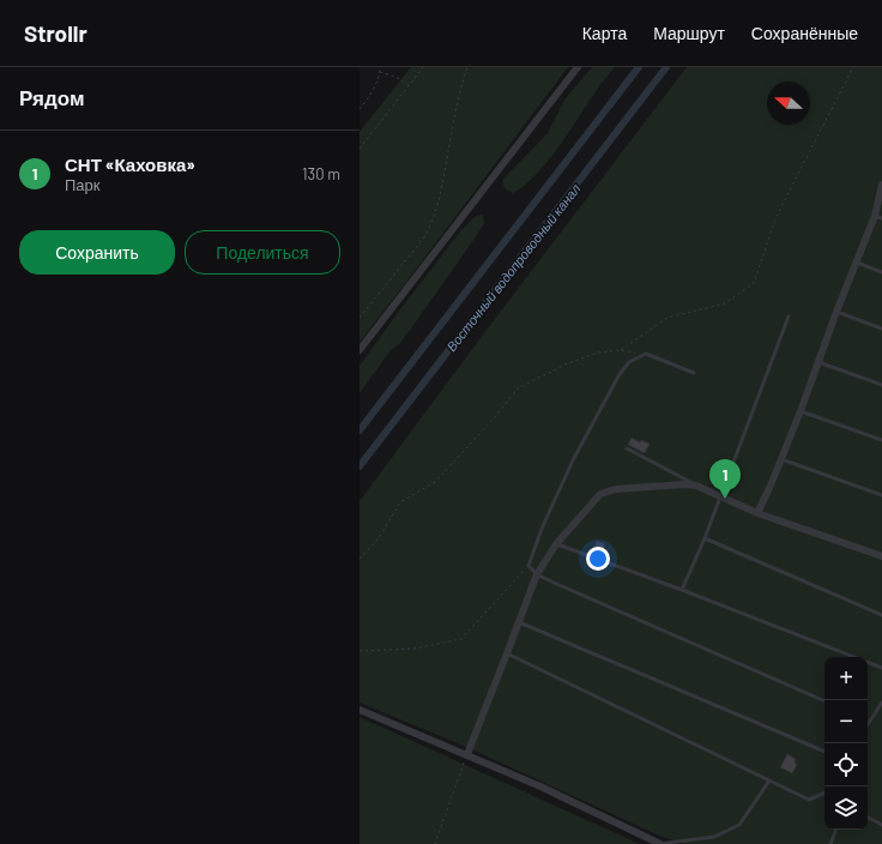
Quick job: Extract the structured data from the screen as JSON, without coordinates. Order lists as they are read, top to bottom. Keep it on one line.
{"water":["Восточный водопроводный канал"],"north":"left","page":{"header":"Strollr","nav":["Карта","Маршрут","Сохранённые"],"heading":"Рядом","list":[{"mark":"1","name":"СНТ «Каховка»","note":"Парк","value":"130 m"}],"buttons":["Сохранить","Поделиться"],"pins":"1","map_buttons":["+","−"]}}
